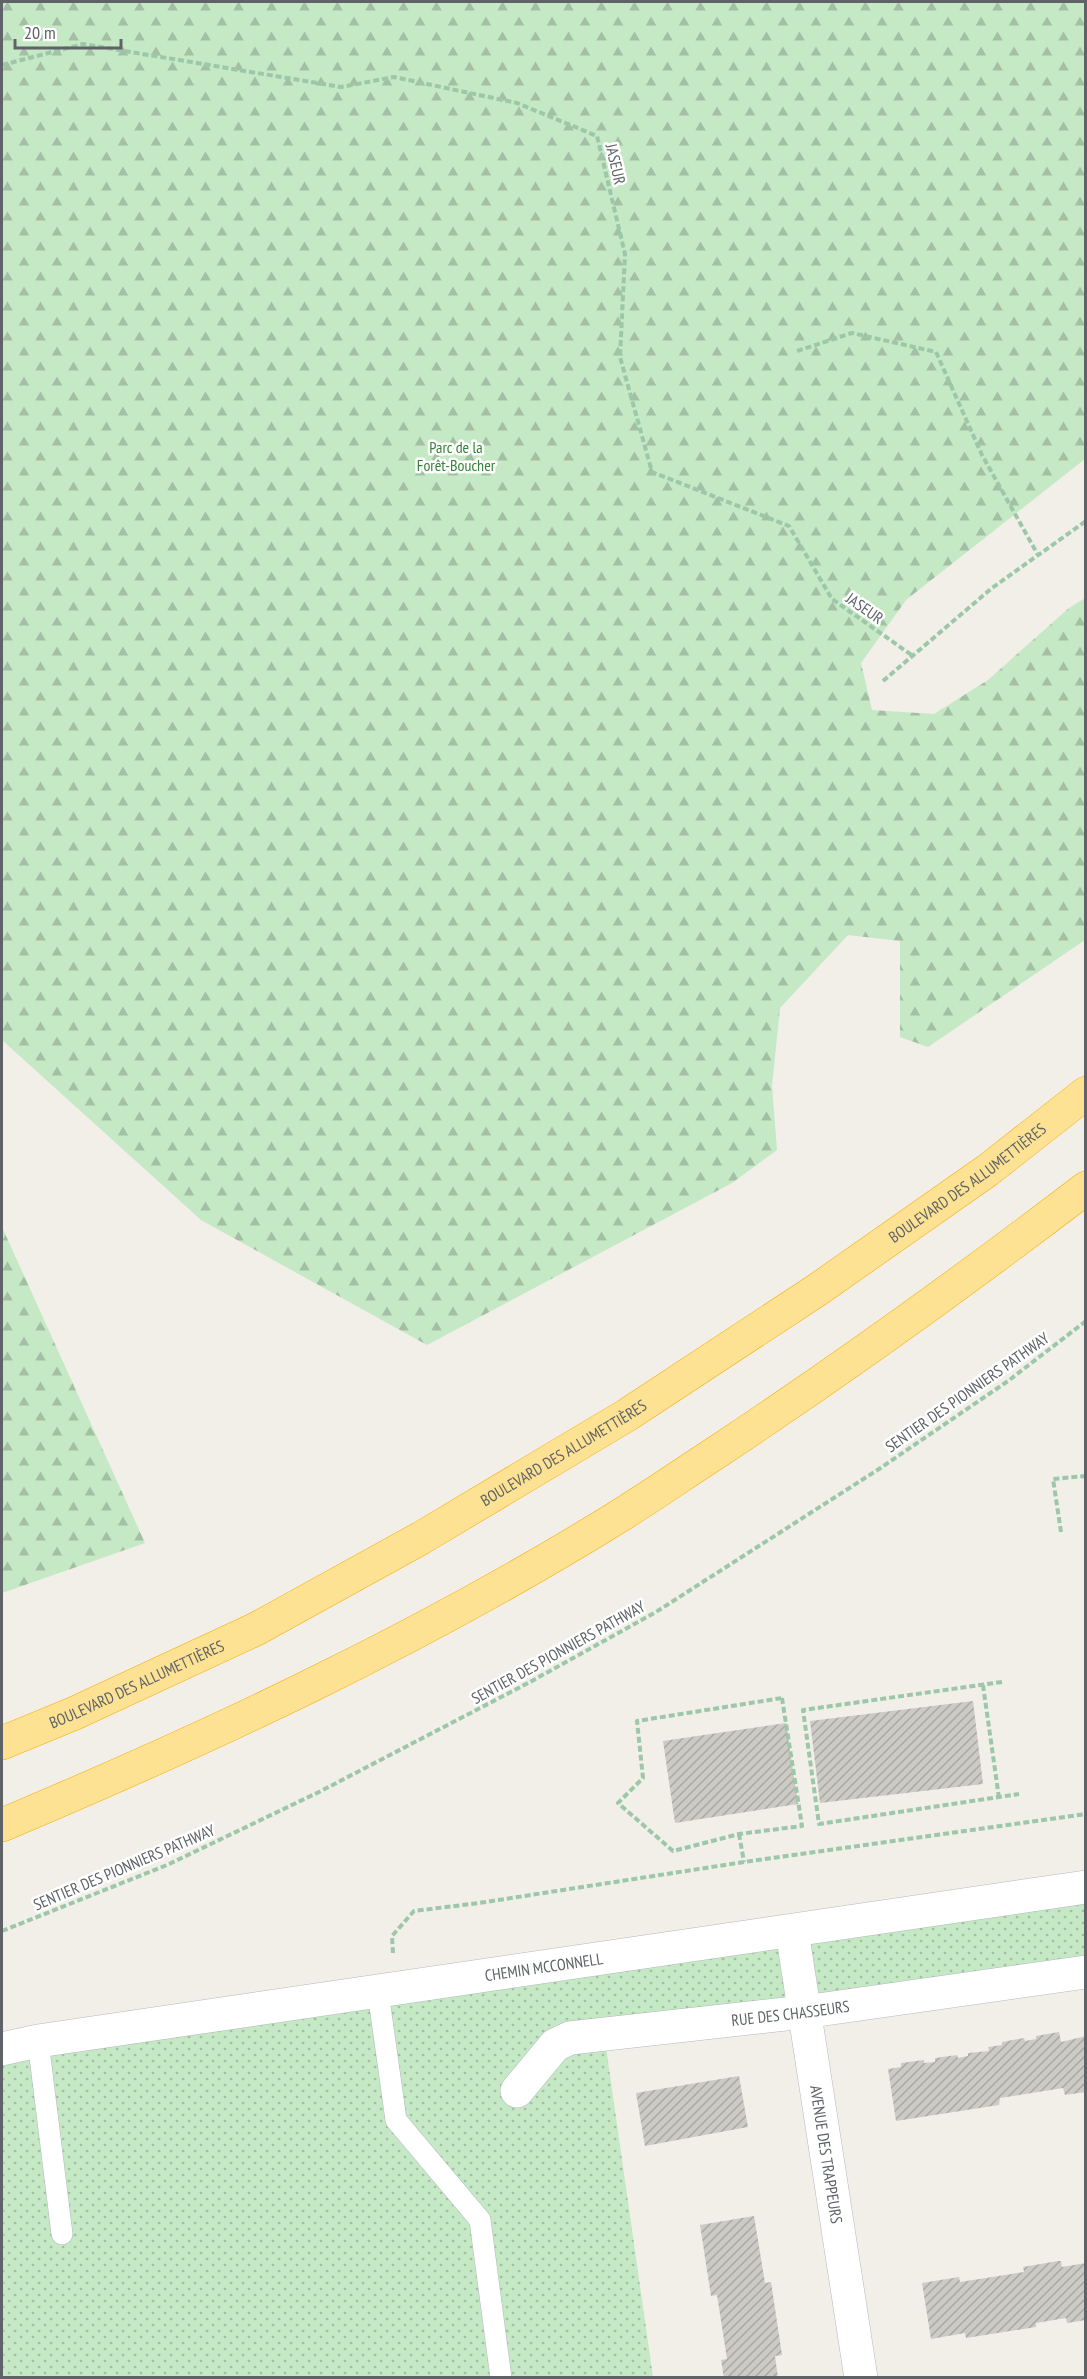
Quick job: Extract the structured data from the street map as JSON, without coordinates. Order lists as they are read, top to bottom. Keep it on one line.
{"streets":{"highway":["BOULEVARD DES ALLUMETTIÈRES"],"street":["CHEMIN MCCONNELL","RUE DES CHASSEURS","AVENUE DES TRAPPEURS"],"path":["JASEUR","SENTIER DES PIONNIERS PATHWAY"]},"crossings":[["CHEMIN MCCONNELL","AVENUE DES TRAPPEURS"],["RUE DES CHASSEURS","AVENUE DES TRAPPEURS"]],"parks":["Parc de la Forêt-Boucher"],"scale_bar":"20 m"}
